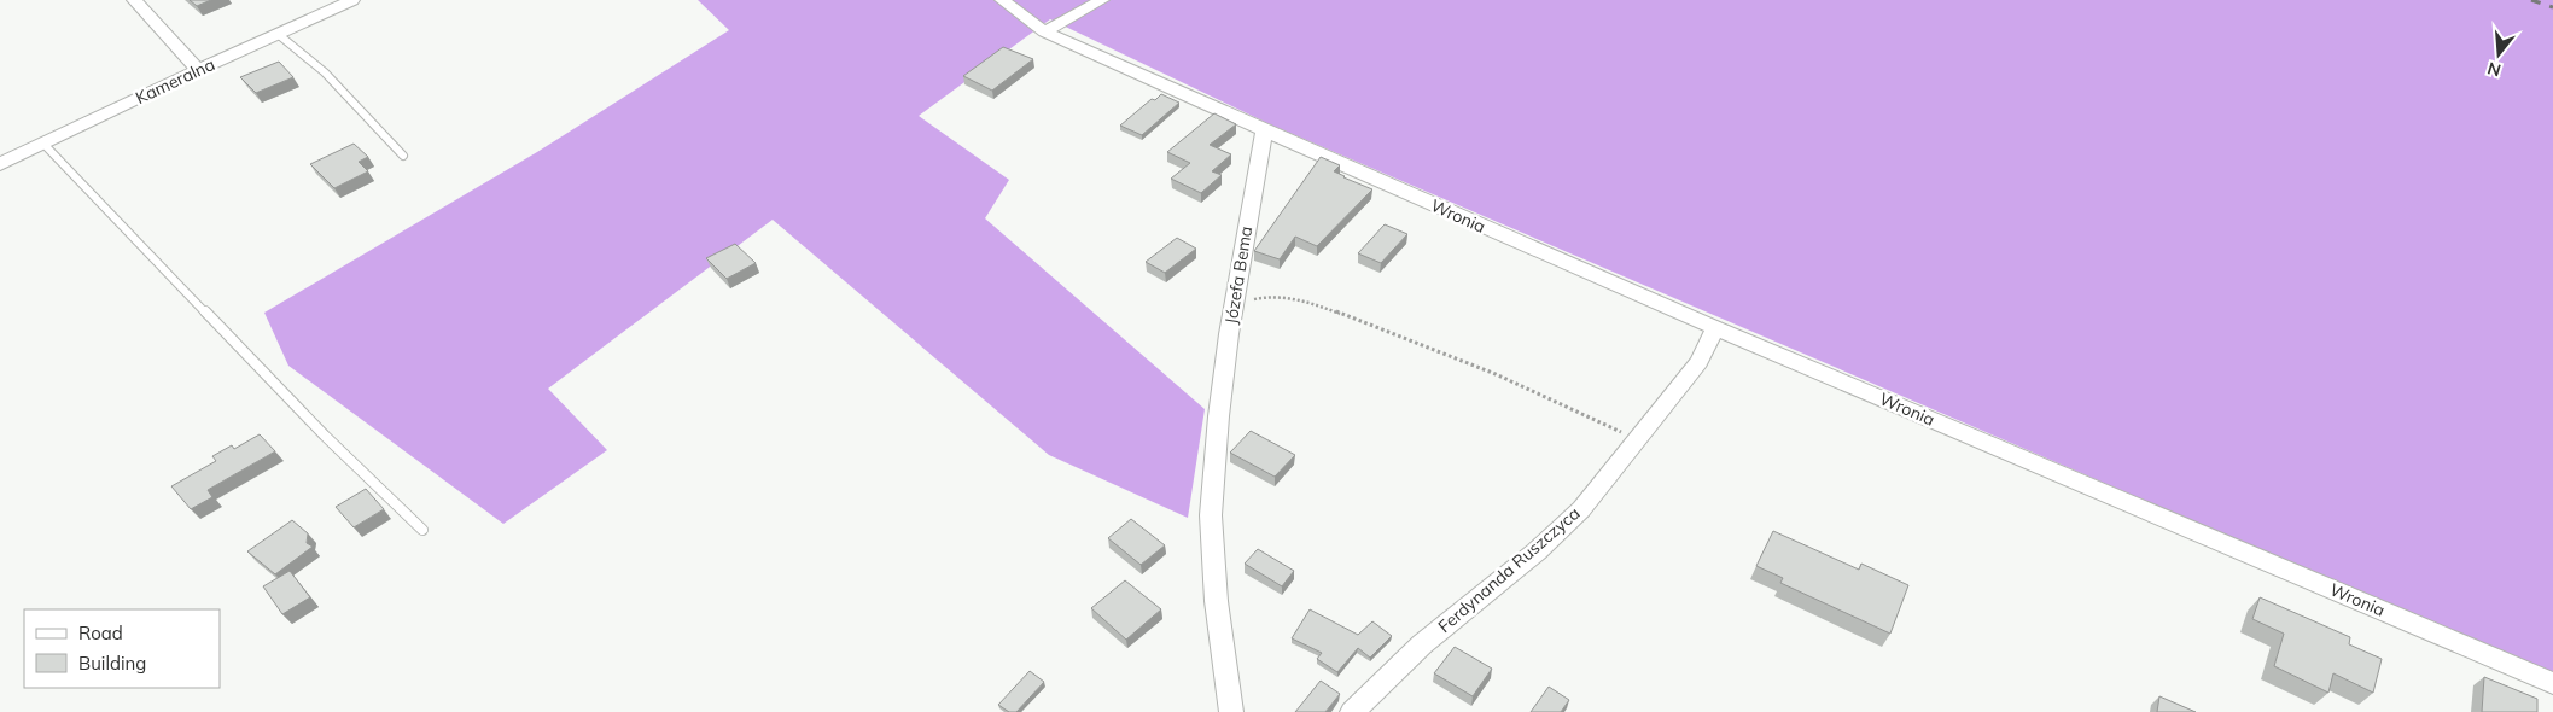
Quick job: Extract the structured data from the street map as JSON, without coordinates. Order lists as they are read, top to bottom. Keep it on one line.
{"streets":{"street":["Kameralna","Wronia","Józefa Bema","Ferdynanda Ruszczyca"]},"crossings":[["Wronia","Józefa Bema"],["Wronia","Ferdynanda Ruszczyca"]],"legend":["Road","Building"],"north":"bottom"}
